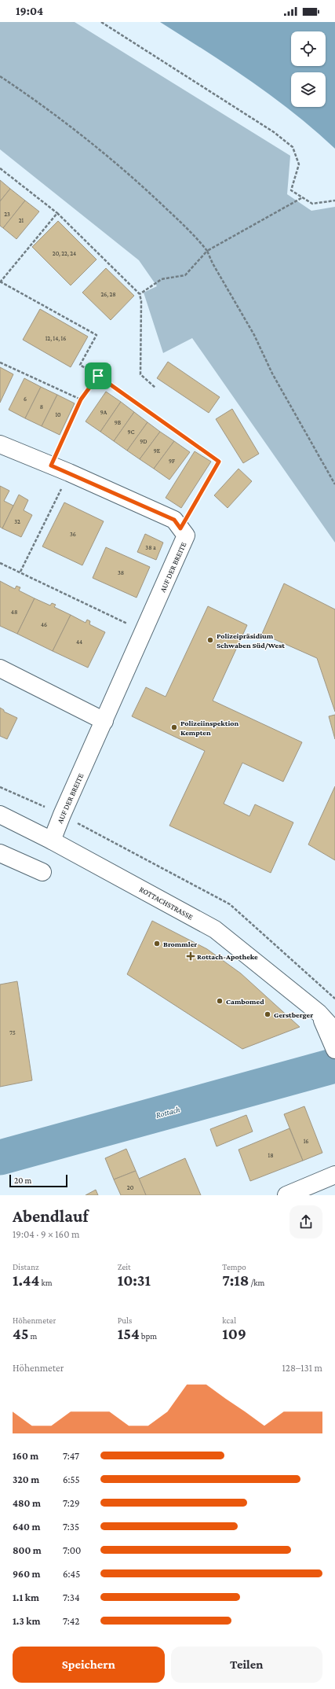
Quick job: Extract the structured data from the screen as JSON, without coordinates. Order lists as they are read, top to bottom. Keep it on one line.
{"streets":{"street":["AUF DER BREITE","ROTTACHSTRASSE"]},"crossings":[["AUF DER BREITE","ROTTACHSTRASSE"]],"water":["Rottach"],"places":{"other":["Polizeipräsidium Schwaben Süd/West","Polizeiinspektion Kempten","Brommler","Cambomed","Gerstberger"],"health":["Rottach-Apotheke"]},"house_numbers":["23","21","20, 22, 24","26, 28","12, 14, 16","6","8","9A","10","9B","9C","9D","9E","9F","32","36","38 a","38","48","46","44","75","16","18","20"],"scale_bar":"20 m","page":{"status":"19:04","scale":"20 m","heading":["Abendlauf","19:04 · 9 × 160 m"],"stats":[["Distanz","1.44 km"],["Zeit","10:31"],["Tempo","7:18 /km"],["Höhenmeter","45 m"],["Puls","154 bpm"],["kcal","109"]],"chart":["Höhenmeter","128–131 m"],"list":[{"name":"160 m","note":"7:47"},{"name":"320 m","note":"6:55"},{"name":"480 m","note":"7:29"},{"name":"640 m","note":"7:35"},{"name":"800 m","note":"7:00"},{"name":"960 m","note":"6:45"},{"name":"1.1 km","note":"7:34"},{"name":"1.3 km","note":"7:42"}],"buttons":["Speichern","Teilen"]}}
